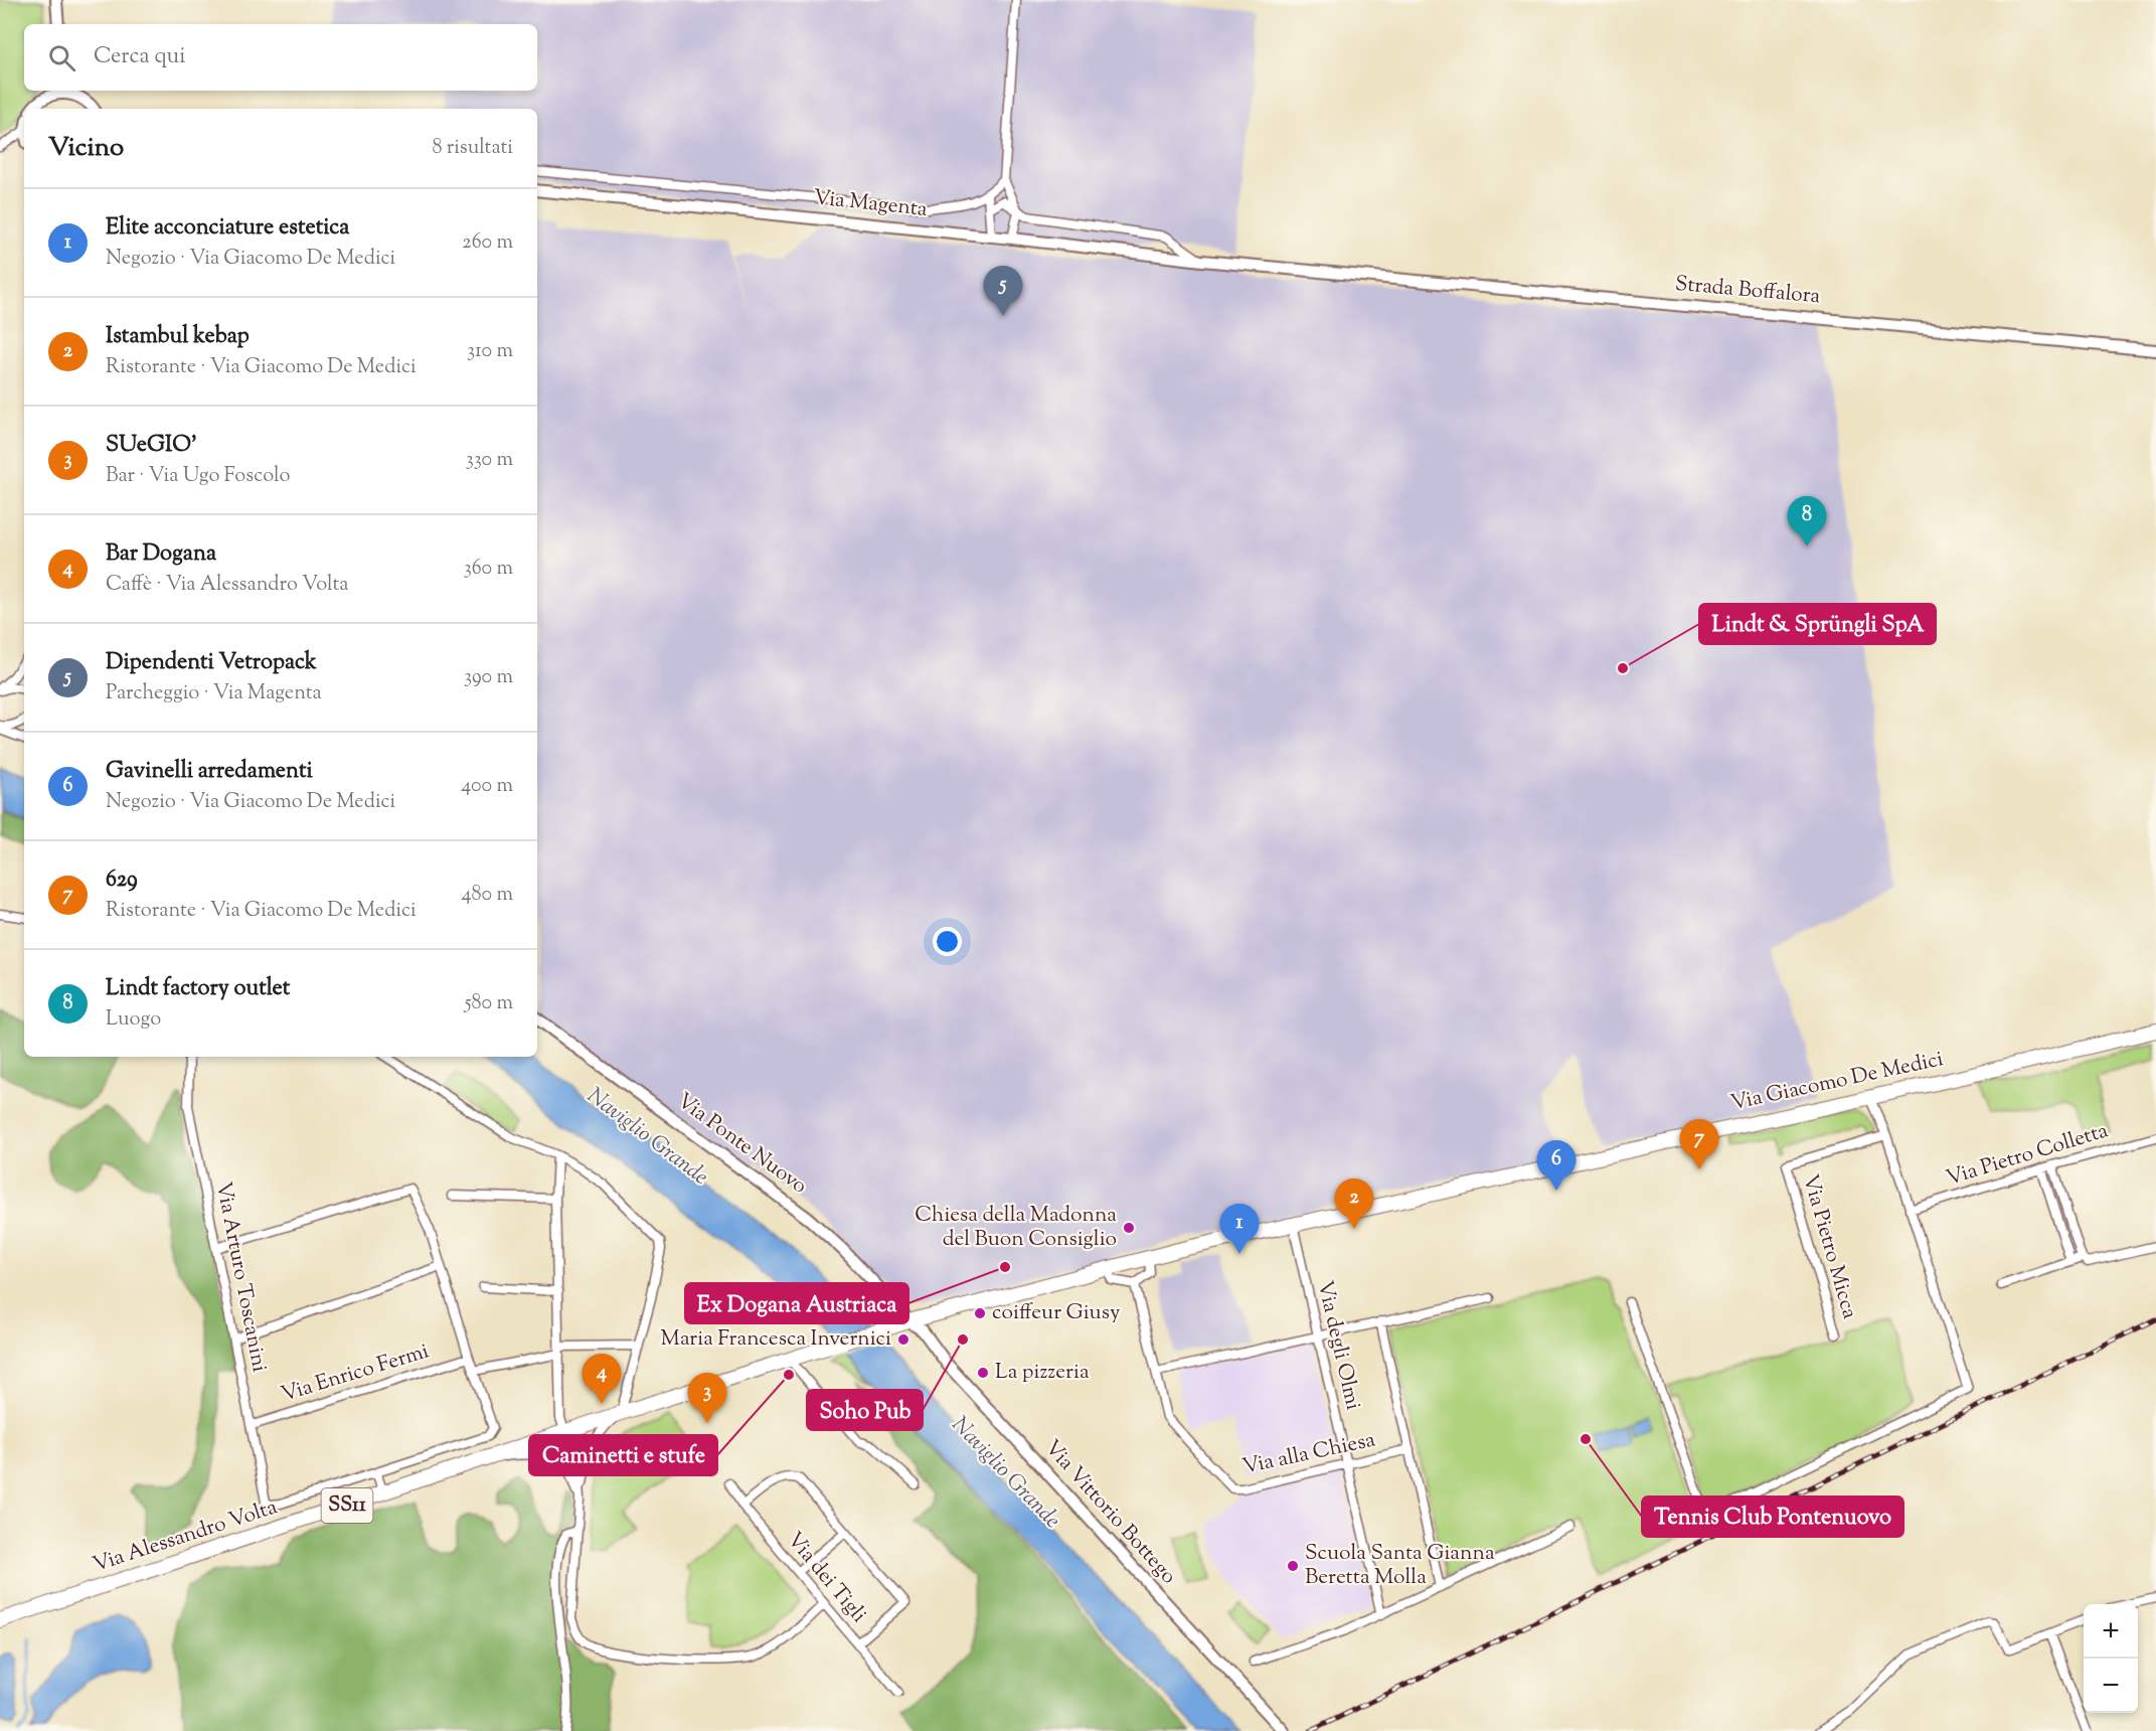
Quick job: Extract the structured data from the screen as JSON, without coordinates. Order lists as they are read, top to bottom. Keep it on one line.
{"streets":{"main road":["Via Giacomo De Medici","SS11","Via Alessandro Volta"],"street":["Via Magenta","Strada Boffalora","Via Ponte Nuovo","Via Pietro Colletta","Via Pietro Micca","Via Arturo Toscanini","Via degli Olmi","Via Enrico Fermi","Via alla Chiesa","Via Vittorio Bottego","Via dei Tigli"]},"crossings":[["Via Magenta","Strada Boffalora"],["Via Giacomo De Medici","Via Ponte Nuovo"],["Via Giacomo De Medici","Via degli Olmi"],["Via Giacomo De Medici","SS11"],["Via Giacomo De Medici","Via Vittorio Bottego"],["Via Ponte Nuovo","Via Vittorio Bottego"],["Via Arturo Toscanini","Via Enrico Fermi"],["Via Arturo Toscanini","Via Alessandro Volta"],["Via degli Olmi","Via alla Chiesa"],["SS11","Via Alessandro Volta"]],"water":["Naviglio Grande"],"places":["Lindt & Sprüngli SpA","Chiesa della Madonna del Buon Consiglio","Ex Dogana Austriaca","coiffeur Giusy","Maria Francesca Invernici","Soho Pub","La pizzeria","Caminetti e stufe","Tennis Club Pontenuovo","Scuola Santa Gianna Beretta Molla"],"page":{"search":"Cerca qui","heading":["Vicino","8 risultati"],"list":[{"mark":"1","name":"Elite acconciature estetica","note":"Negozio · Via Giacomo De Medici","value":"260 m"},{"mark":"2","name":"Istambul kebap","note":"Ristorante · Via Giacomo De Medici","value":"310 m"},{"mark":"3","name":"SUeGIO'","note":"Bar · Via Ugo Foscolo","value":"330 m"},{"mark":"4","name":"Bar Dogana","note":"Caffè · Via Alessandro Volta","value":"360 m"},{"mark":"5","name":"Dipendenti Vetropack","note":"Parcheggio · Via Magenta","value":"390 m"},{"mark":"6","name":"Gavinelli arredamenti","note":"Negozio · Via Giacomo De Medici","value":"400 m"},{"mark":"7","name":"629","note":"Ristorante · Via Giacomo De Medici","value":"480 m"},{"mark":"8","name":"Lindt factory outlet","note":"Luogo","value":"580 m"}],"pins":["5","8","7","6","2","1","4","3"],"map_buttons":["+","−"]}}
